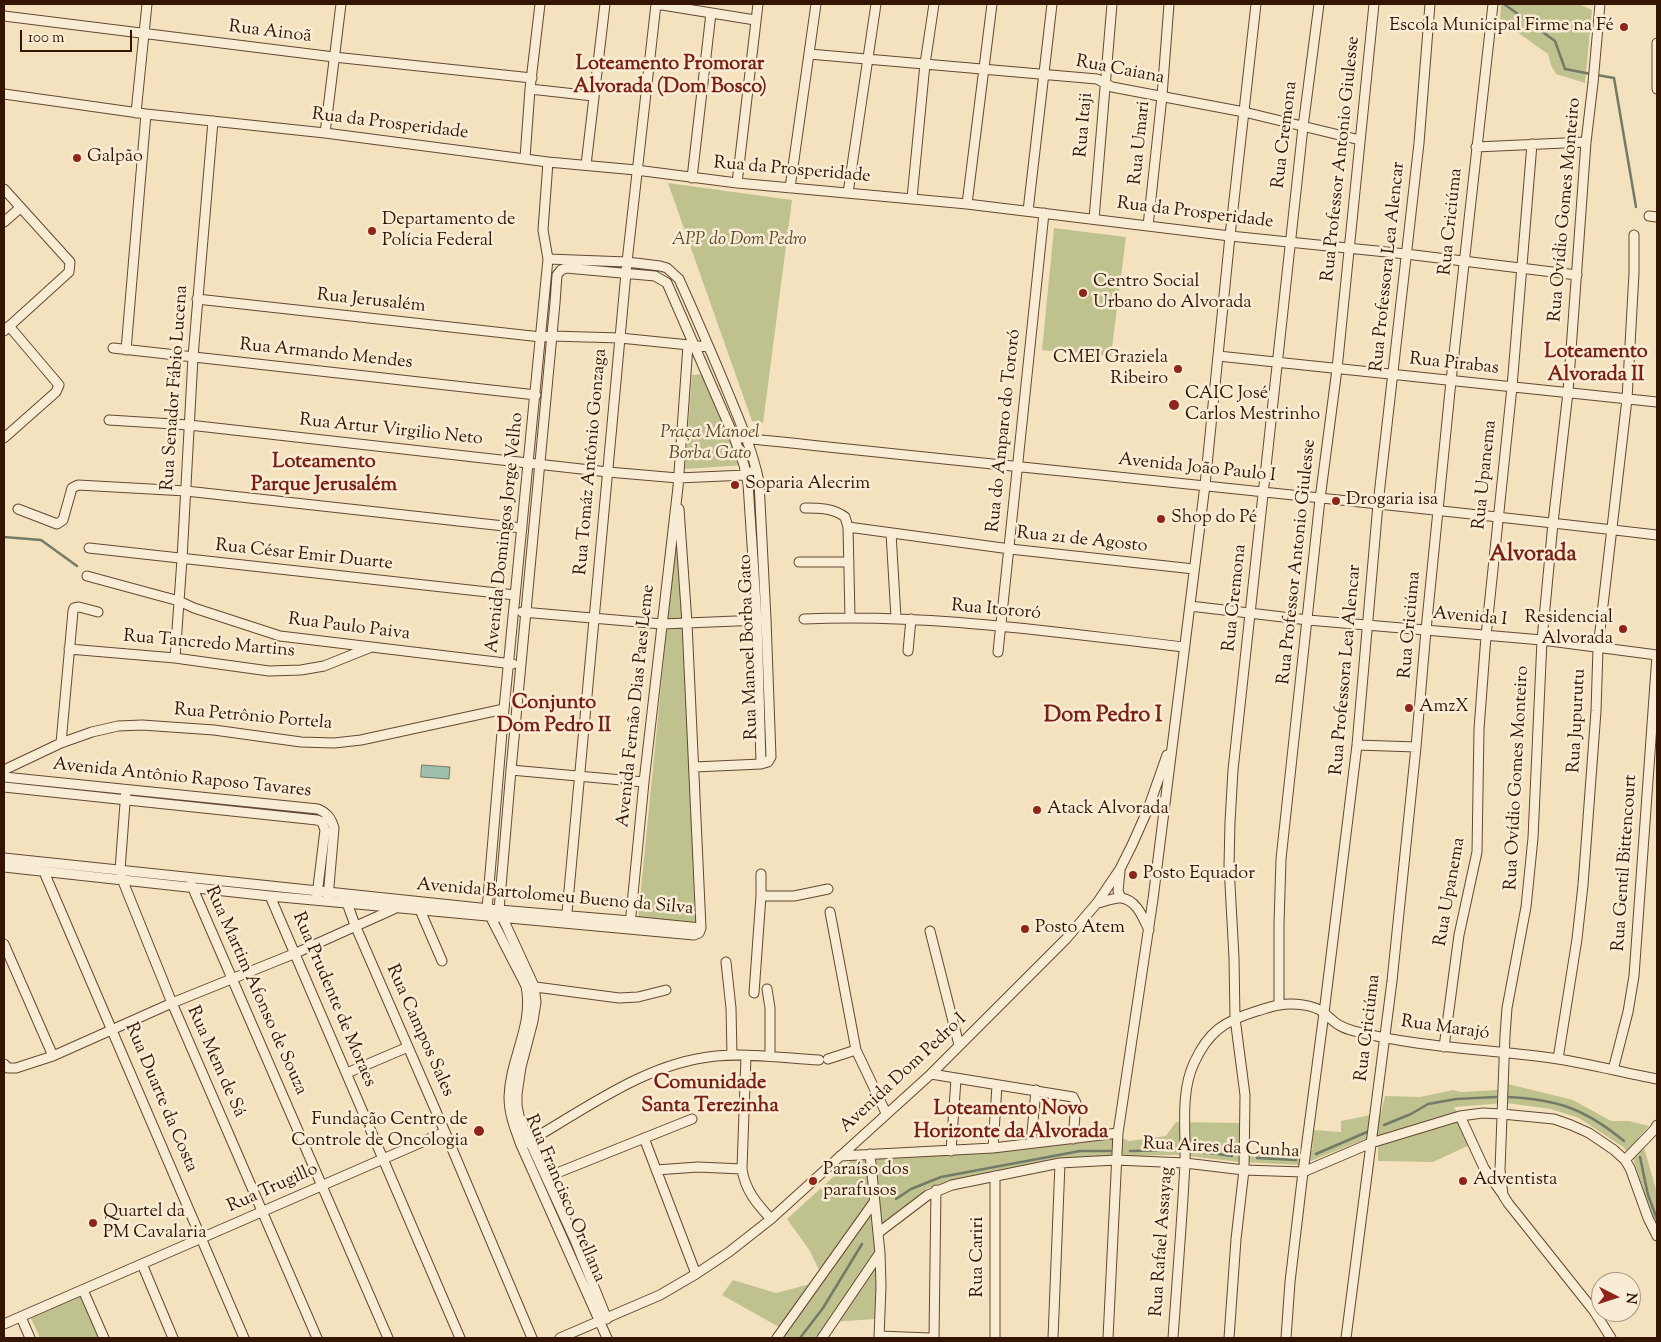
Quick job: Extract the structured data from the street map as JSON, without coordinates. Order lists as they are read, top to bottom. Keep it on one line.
{"streets":{"street":["Rua Ainoã","Rua Caiana","Rua da Prosperidade","Rua Itaji","Rua Cremona","Rua Umari","Rua Professor Antonio Giulesse","Rua Ovídio Gomes Monteiro","Rua Criciúma","Rua Professora Lea Alencar","Rua Jerusalém","Rua Armando Mendes","Rua Pirabas","Rua Senador Fábio Lucena","Rua Artur Virgilio Neto","Rua do Amparo do Tororó","Rua Tomáz Antônio Gonzaga","Avenida João Paulo I","Rua Upanema","Avenida Domingos Jorge Velho","Rua 21 de Agosto","Rua César Emir Duarte","Rua Itororó","Avenida I","Rua Paulo Paiva","Rua Tancredo Martins","Rua Manoel Borba Gato","Avenida Fernão Dias Paes Leme","Rua Petrônio Portela","Rua Jupurutu","Avenida Antônio Raposo Tavares","Rua Gentil Bittencourt","Avenida Bartolomeu Bueno da Silva","Rua Martim Afonso de Souza","Rua Prudente de Moraes","Rua Marajó","Rua Campos Sales","Rua Mem de Sá","Avenida Dom Pedro I","Rua Duarte da Costa","Rua Aires da Cunha","Rua Trugillo","Rua Francisco Orellana","Rua Rafael Assayag","Rua Cariri"]},"crossings":[["Rua Caiana","Rua Itaji"],["Rua Caiana","Rua Cremona"],["Rua Caiana","Rua Umari"],["Rua Caiana","Rua Professor Antonio Giulesse"],["Rua da Prosperidade","Rua Itaji"],["Rua da Prosperidade","Rua Cremona"],["Rua da Prosperidade","Rua Umari"],["Rua da Prosperidade","Rua Professor Antonio Giulesse"],["Rua da Prosperidade","Rua Ovídio Gomes Monteiro"],["Rua da Prosperidade","Rua Criciúma"],["Rua da Prosperidade","Rua Professora Lea Alencar"],["Rua da Prosperidade","Rua Senador Fábio Lucena"],["Rua da Prosperidade","Rua do Amparo do Tororó"],["Rua da Prosperidade","Rua Tomáz Antônio Gonzaga"],["Rua da Prosperidade","Rua Upanema"],["Rua da Prosperidade","Avenida Domingos Jorge Velho"],["Rua Cremona","Rua Pirabas"],["Rua Cremona","Avenida João Paulo I"],["Rua Cremona","Avenida I"],["Rua Cremona","Rua Marajó"],["Rua Cremona","Rua Aires da Cunha"],["Rua Cremona","Rua Rafael Assayag"],["Rua Professor Antonio Giulesse","Rua Pirabas"],["Rua Professor Antonio Giulesse","Avenida João Paulo I"],["Rua Professor Antonio Giulesse","Avenida I"],["Rua Professor Antonio Giulesse","Rua Marajó"],["Rua Ovídio Gomes Monteiro","Rua Pirabas"],["Rua Ovídio Gomes Monteiro","Avenida João Paulo I"],["Rua Ovídio Gomes Monteiro","Avenida I"],["Rua Ovídio Gomes Monteiro","Rua Marajó"],["Rua Ovídio Gomes Monteiro","Rua Aires da Cunha"],["Rua Criciúma","Rua Pirabas"],["Rua Criciúma","Avenida João Paulo I"],["Rua Criciúma","Avenida I"],["Rua Criciúma","Rua Marajó"],["Rua Criciúma","Rua Aires da Cunha"],["Rua Professora Lea Alencar","Rua Pirabas"],["Rua Professora Lea Alencar","Avenida João Paulo I"],["Rua Professora Lea Alencar","Avenida I"],["Rua Professora Lea Alencar","Rua Marajó"],["Rua Professora Lea Alencar","Rua Aires da Cunha"],["Rua Jerusalém","Rua Senador Fábio Lucena"],["Rua Jerusalém","Rua Tomáz Antônio Gonzaga"],["Rua Jerusalém","Avenida Domingos Jorge Velho"],["Rua Jerusalém","Rua Manoel Borba Gato"],["Rua Jerusalém","Avenida Fernão Dias Paes Leme"],["Rua Armando Mendes","Rua Senador Fábio Lucena"],["Rua Armando Mendes","Avenida Domingos Jorge Velho"],["Rua Pirabas","Rua Upanema"],["Rua Pirabas","Rua Jupurutu"],["Rua Senador Fábio Lucena","Rua Artur Virgilio Neto"],["Rua Senador Fábio Lucena","Rua César Emir Duarte"],["Rua Senador Fábio Lucena","Rua Paulo Paiva"],["Rua Senador Fábio Lucena","Rua Tancredo Martins"],["Rua Artur Virgilio Neto","Rua Tomáz Antônio Gonzaga"],["Rua Artur Virgilio Neto","Avenida Domingos Jorge Velho"],["Rua Artur Virgilio Neto","Rua Manoel Borba Gato"],["Rua Artur Virgilio Neto","Avenida Fernão Dias Paes Leme"],["Rua do Amparo do Tororó","Avenida João Paulo I"],["Rua do Amparo do Tororó","Rua 21 de Agosto"],["Rua do Amparo do Tororó","Rua Itororó"],["Rua Tomáz Antônio Gonzaga","Rua Manoel Borba Gato"],["Rua Tomáz Antônio Gonzaga","Avenida Bartolomeu Bueno da Silva"],["Avenida João Paulo I","Rua Upanema"],["Avenida João Paulo I","Rua Manoel Borba Gato"],["Avenida João Paulo I","Rua Jupurutu"],["Rua Upanema","Avenida I"],["Rua Upanema","Rua Marajó"],["Avenida Domingos Jorge Velho","Rua César Emir Duarte"],["Avenida Domingos Jorge Velho","Rua Paulo Paiva"],["Avenida Domingos Jorge Velho","Rua Manoel Borba Gato"],["Avenida Domingos Jorge Velho","Rua Petrônio Portela"],["Avenida Domingos Jorge Velho","Avenida Bartolomeu Bueno da Silva"],["Avenida Domingos Jorge Velho","Rua Francisco Orellana"],["Avenida I","Rua Jupurutu"],["Avenida I","Rua Gentil Bittencourt"],["Rua Paulo Paiva","Rua Tancredo Martins"],["Rua Manoel Borba Gato","Avenida Fernão Dias Paes Leme"],["Avenida Fernão Dias Paes Leme","Avenida Bartolomeu Bueno da Silva"],["Rua Jupurutu","Rua Marajó"],["Avenida Antônio Raposo Tavares","Avenida Bartolomeu Bueno da Silva"],["Avenida Antônio Raposo Tavares","Rua Mem de Sá"],["Rua Gentil Bittencourt","Rua Marajó"],["Avenida Bartolomeu Bueno da Silva","Rua Martim Afonso de Souza"],["Avenida Bartolomeu Bueno da Silva","Rua Prudente de Moraes"],["Avenida Bartolomeu Bueno da Silva","Rua Campos Sales"],["Avenida Bartolomeu Bueno da Silva","Rua Mem de Sá"],["Avenida Bartolomeu Bueno da Silva","Rua Duarte da Costa"],["Avenida Bartolomeu Bueno da Silva","Rua Francisco Orellana"],["Rua Martim Afonso de Souza","Rua Trugillo"],["Rua Prudente de Moraes","Rua Trugillo"],["Rua Marajó","Rua Rafael Assayag"],["Rua Campos Sales","Rua Trugillo"],["Rua Mem de Sá","Rua Trugillo"],["Avenida Dom Pedro I","Rua Francisco Orellana"],["Rua Duarte da Costa","Rua Trugillo"],["Rua Aires da Cunha","Rua Rafael Assayag"],["Rua Aires da Cunha","Rua Cariri"]],"districts":["Loteamento Promorar Alvorada (Dom Bosco)","Loteamento Alvorada II","Loteamento Parque Jerusalém","Alvorada","Conjunto Dom Pedro II","Dom Pedro I","Comunidade Santa Terezinha","Loteamento Novo Horizonte da Alvorada"],"parks":["APP do Dom Pedro","Praça Manoel Borba Gato"],"places":["Escola Municipal Firme na Fé","Galpão","Departamento de Polícia Federal","Centro Social Urbano do Alvorada","CMEI Graziela Ribeiro","CAIC José Carlos Mestrinho","Soparia Alecrim","Drogaria isa","Shop do Pé","Residencial Alvorada","AmzX","Atack Alvorada","Posto Equador","Posto Atem","Fundação Centro de Controle de Oncologia","Paraíso dos parafusos","Adventista","Quartel da PM Cavalaria"],"scale_bar":"100 m","north":"right"}
